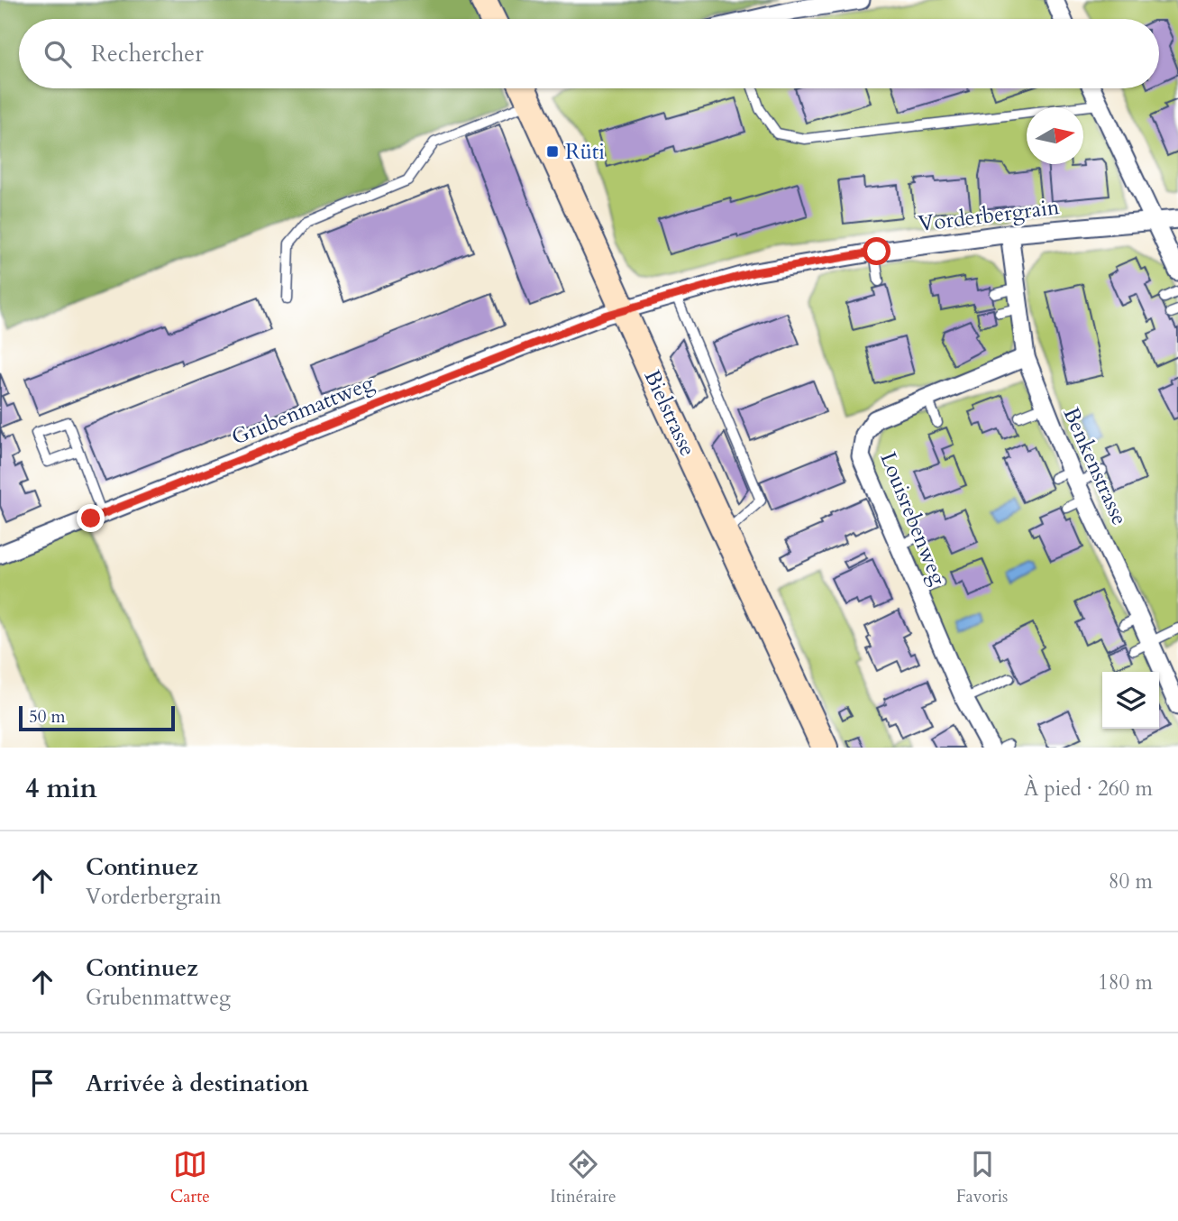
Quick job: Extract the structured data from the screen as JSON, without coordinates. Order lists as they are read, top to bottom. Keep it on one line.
{"streets":{"main road":["Bielstrasse"],"street":["Vorderbergrain","Grubenmattweg","Benkenstrasse","Louisrebenweg"]},"crossings":[["Vorderbergrain","Grubenmattweg"],["Vorderbergrain","Bielstrasse"],["Vorderbergrain","Benkenstrasse"],["Grubenmattweg","Bielstrasse"],["Benkenstrasse","Louisrebenweg"]],"places":{"transit":["Rüti"]},"scale_bar":"50 m","north":"right","page":{"search":"Rechercher","scale":"50 m","heading":["4 min","À pied · 260 m"],"list":[["Continuez","Vorderbergrain","80 m"],["Continuez","Grubenmattweg","180 m"],"Arrivée à destination"],"nav":["Carte","Itinéraire","Favoris"]}}
